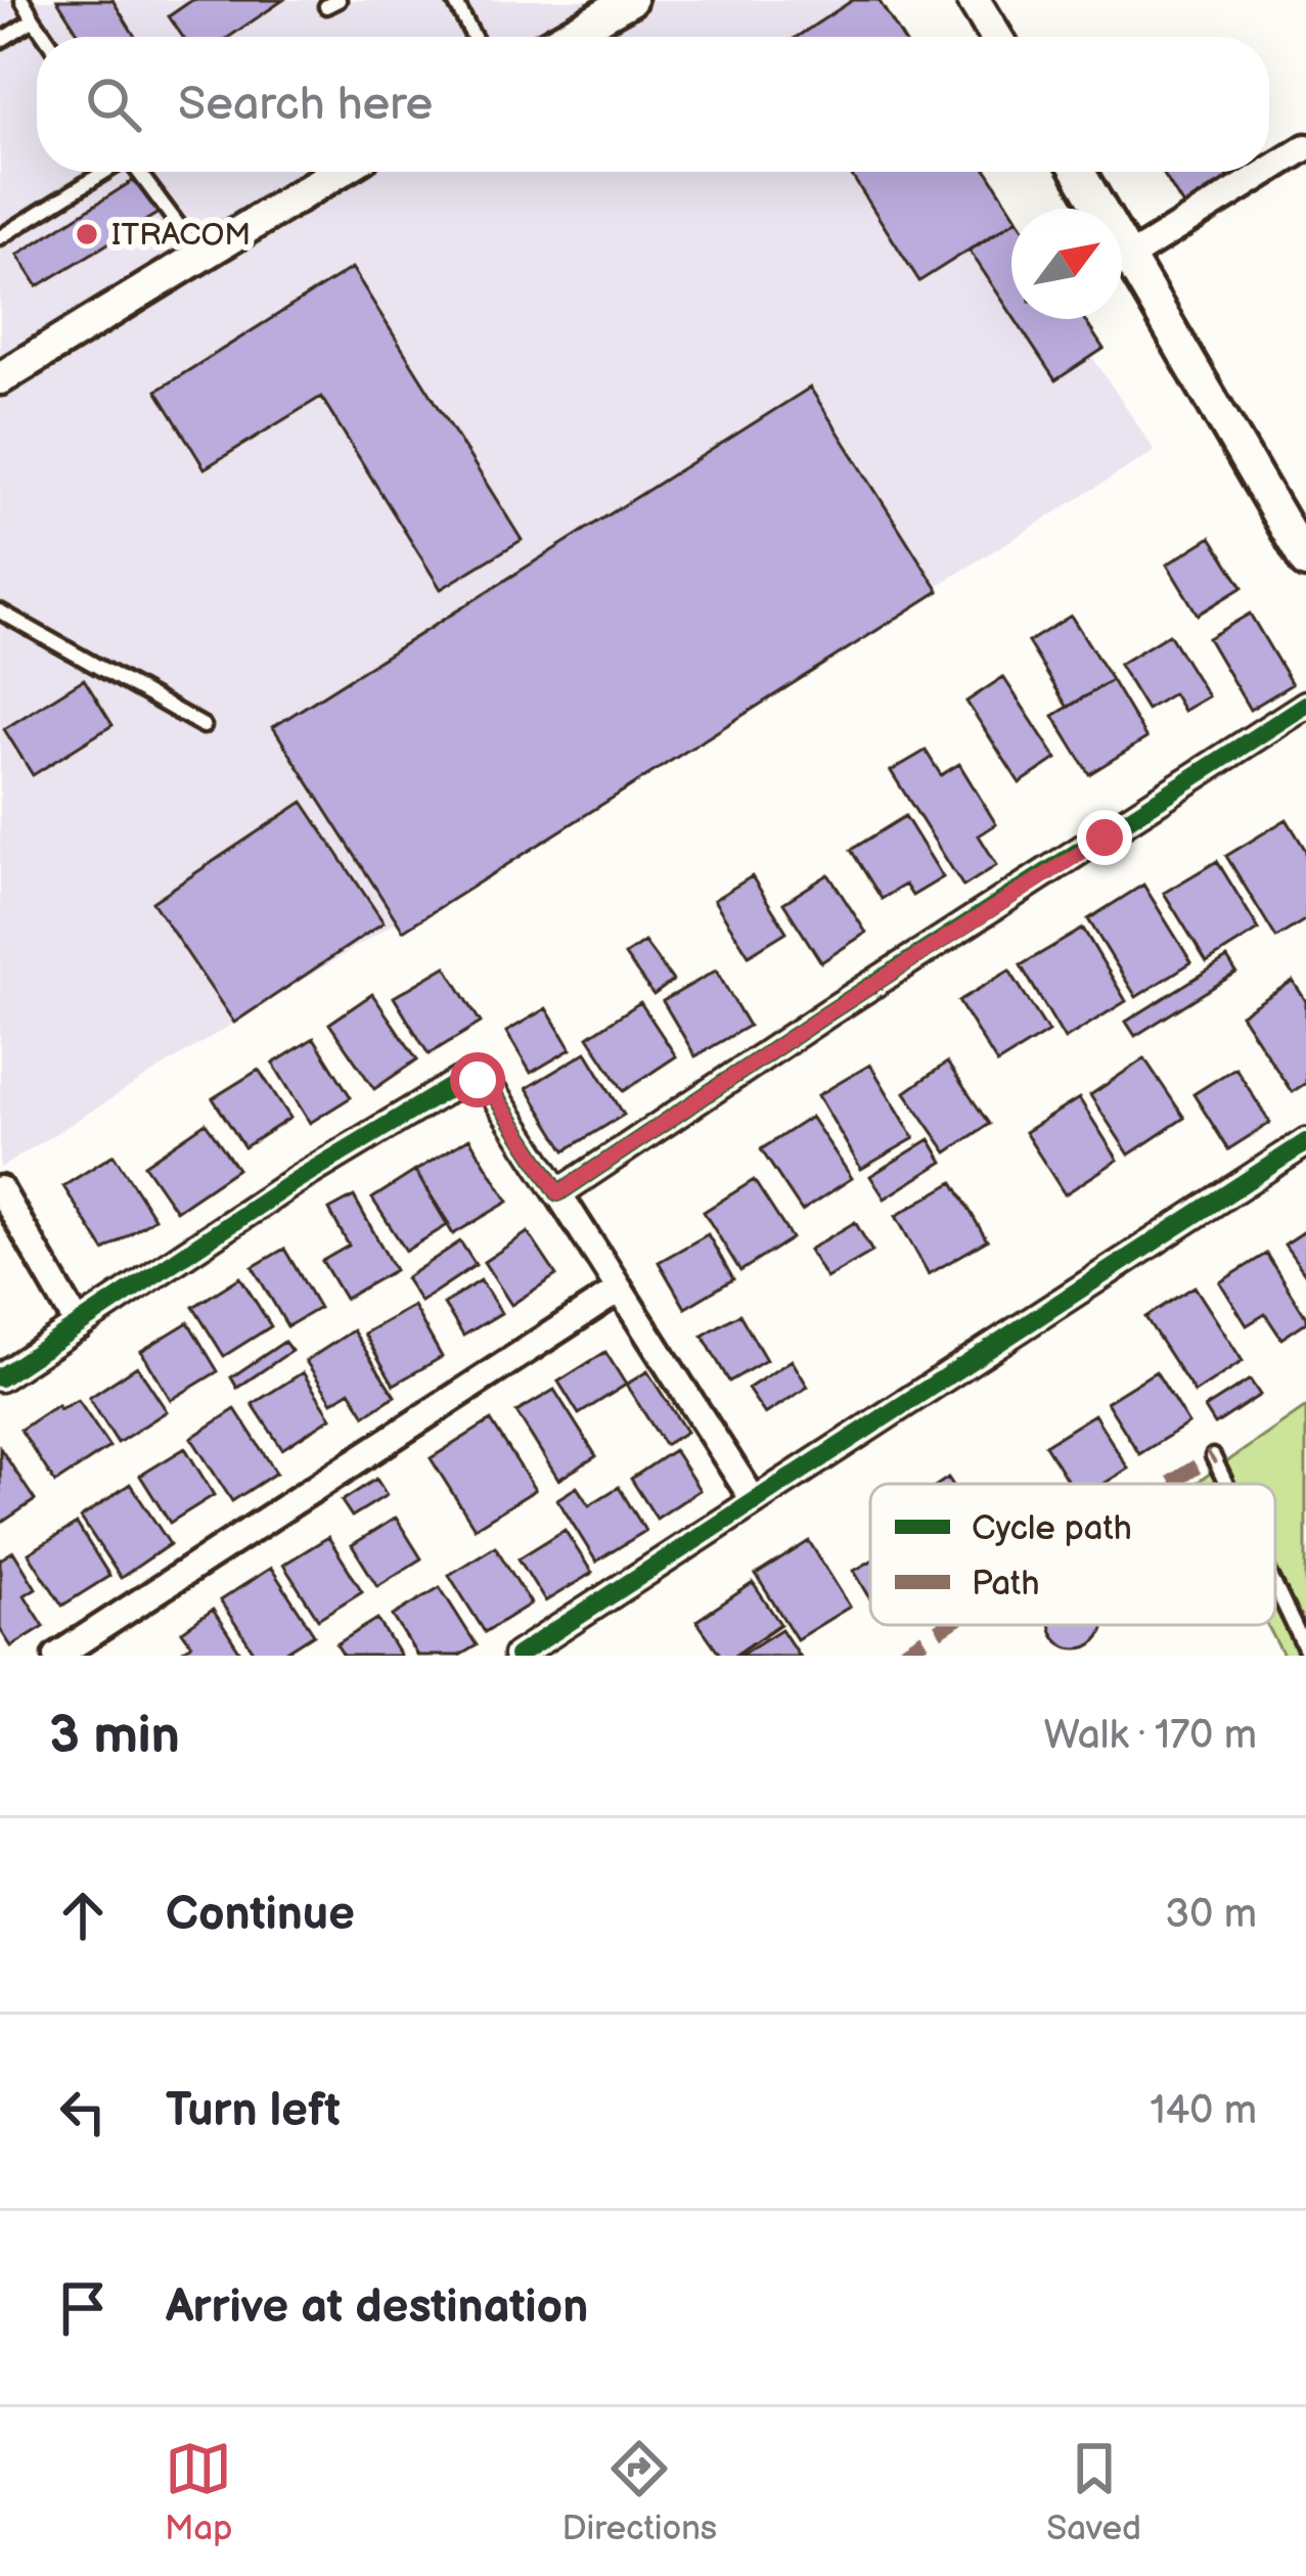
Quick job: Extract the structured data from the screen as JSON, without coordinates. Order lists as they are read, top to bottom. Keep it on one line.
{"places":["ITRACOM"],"legend":["Cycle path","Path"],"north":"top right","page":{"search":"Search here","heading":["3 min","Walk · 170 m"],"list":[["Continue","30 m"],["Turn left","140 m"],"Arrive at destination"],"nav":["Map","Directions","Saved"]}}
